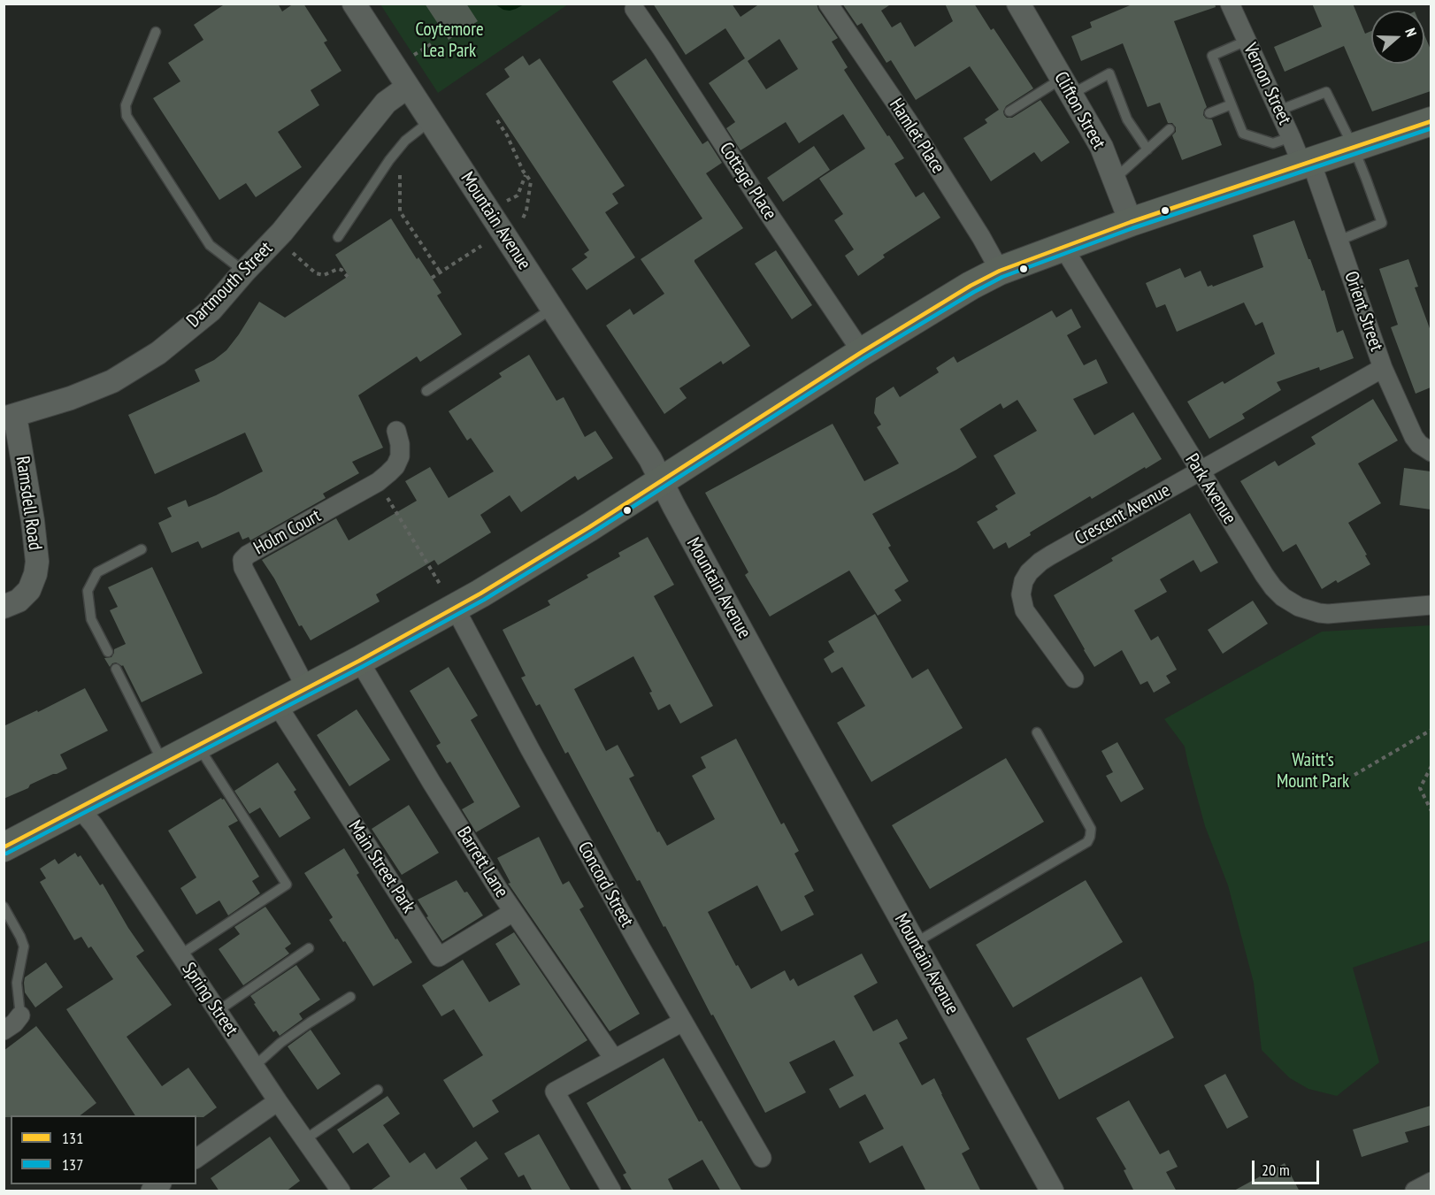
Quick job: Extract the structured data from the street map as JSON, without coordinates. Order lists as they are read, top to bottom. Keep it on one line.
{"streets":{"street":["Vernon Street","Clifton Street","Hamlet Place","Cottage Place","Mountain Avenue","Dartmouth Street","Orient Street","Park Avenue","Ramsdell Road","Crescent Avenue","Holm Court","Barrett Lane","Main Street Park","Concord Street","Spring Street"]},"crossings":[["Vernon Street","Orient Street"],["Mountain Avenue","Dartmouth Street"],["Dartmouth Street","Ramsdell Road"],["Orient Street","Crescent Avenue"],["Park Avenue","Crescent Avenue"],["Barrett Lane","Main Street Park"]],"parks":["Coytemore Lea Park","Waitt's Mount Park"],"lines":["transit line 131","transit line 137"],"legend":["131","137"],"scale_bar":"20 m","north":"right"}
